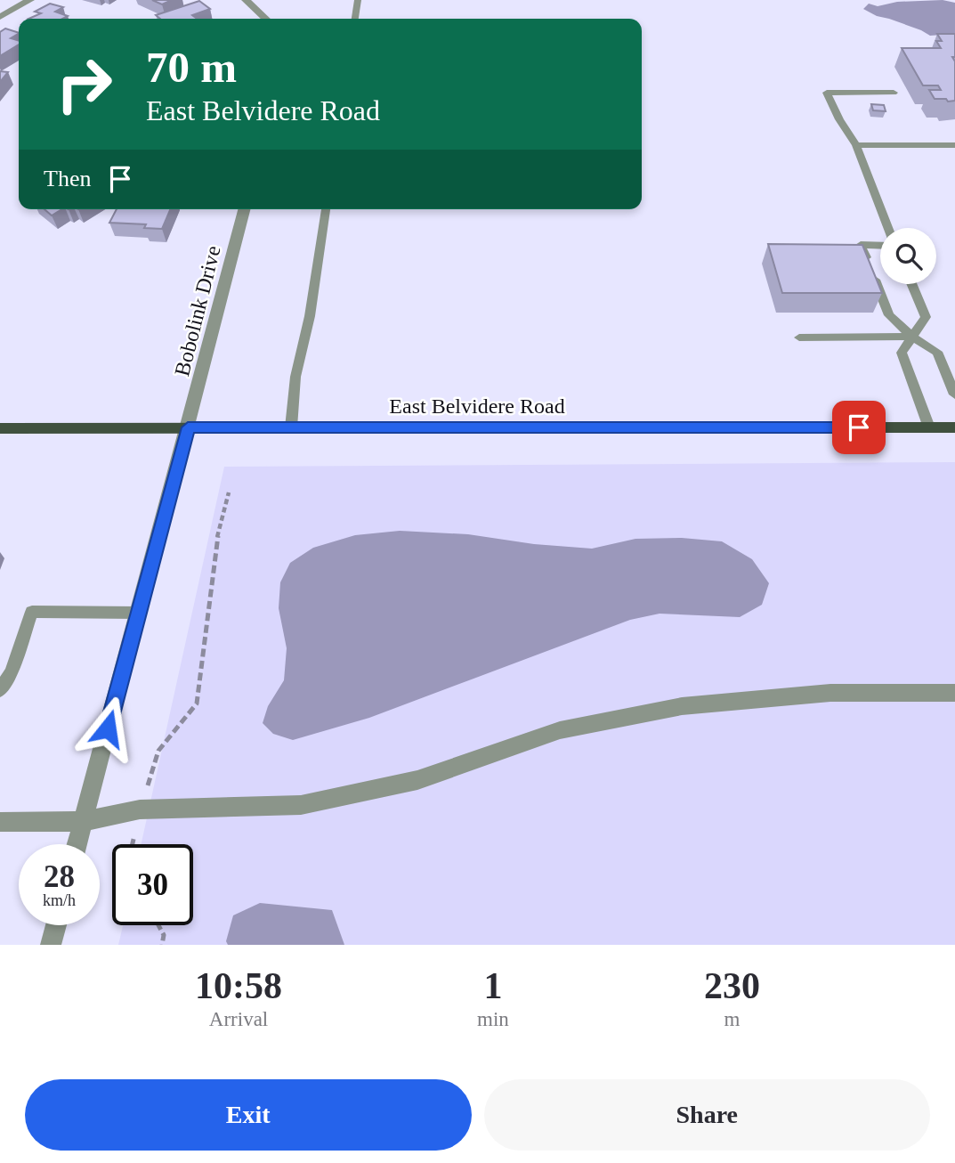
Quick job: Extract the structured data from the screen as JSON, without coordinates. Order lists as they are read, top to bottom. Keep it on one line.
{"streets":{"main road":["East Belvidere Road"],"street":["Bobolink Drive"]},"crossings":[["Bobolink Drive","East Belvidere Road"]],"page":{"turn":["70 m","East Belvidere Road"],"then":"Then","speed":"28 km/h","limit":"30","eta":["10:58","Arrival","1","min","230","m"],"buttons":["Exit","Share"]}}
